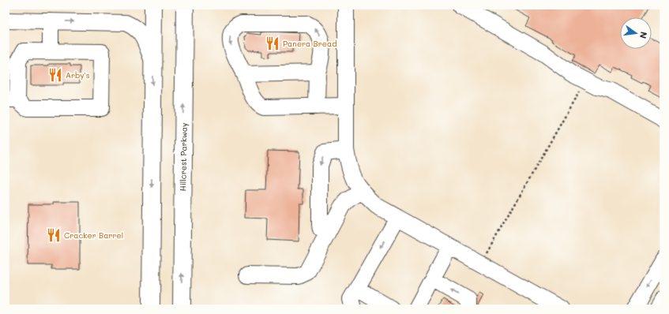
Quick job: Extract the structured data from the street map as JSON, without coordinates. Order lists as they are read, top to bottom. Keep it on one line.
{"streets":{"main road":["Hillcrest Parkway"]},"places":{"restaurant":["Panera Bread","Arby's","Cracker Barrel"]},"north":"right"}
